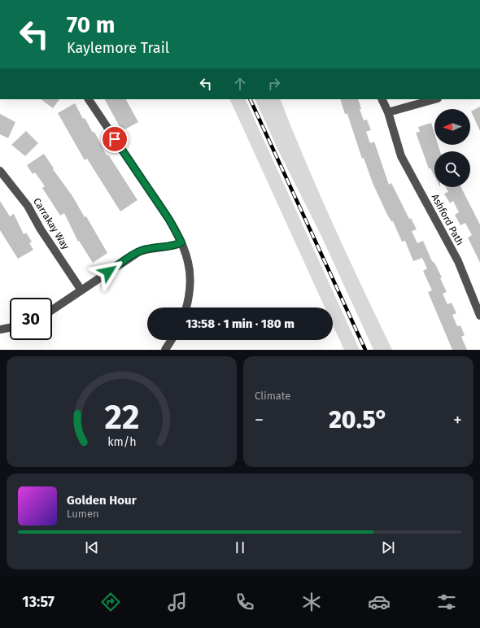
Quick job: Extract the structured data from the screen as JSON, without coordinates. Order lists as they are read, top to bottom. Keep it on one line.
{"streets":{"street":["Ashford Path","Carrakay Way"]},"north":"left","page":{"turn":["70 m","Kaylemore Trail"],"limit":"30","trip":"13:58 · 1 min · 180 m","tile":"Climate","heat":["−","20.5°","+"],"song":["Golden Hour","Lumen"],"tabs":"13:57","gauge":["22","km/h"]}}
